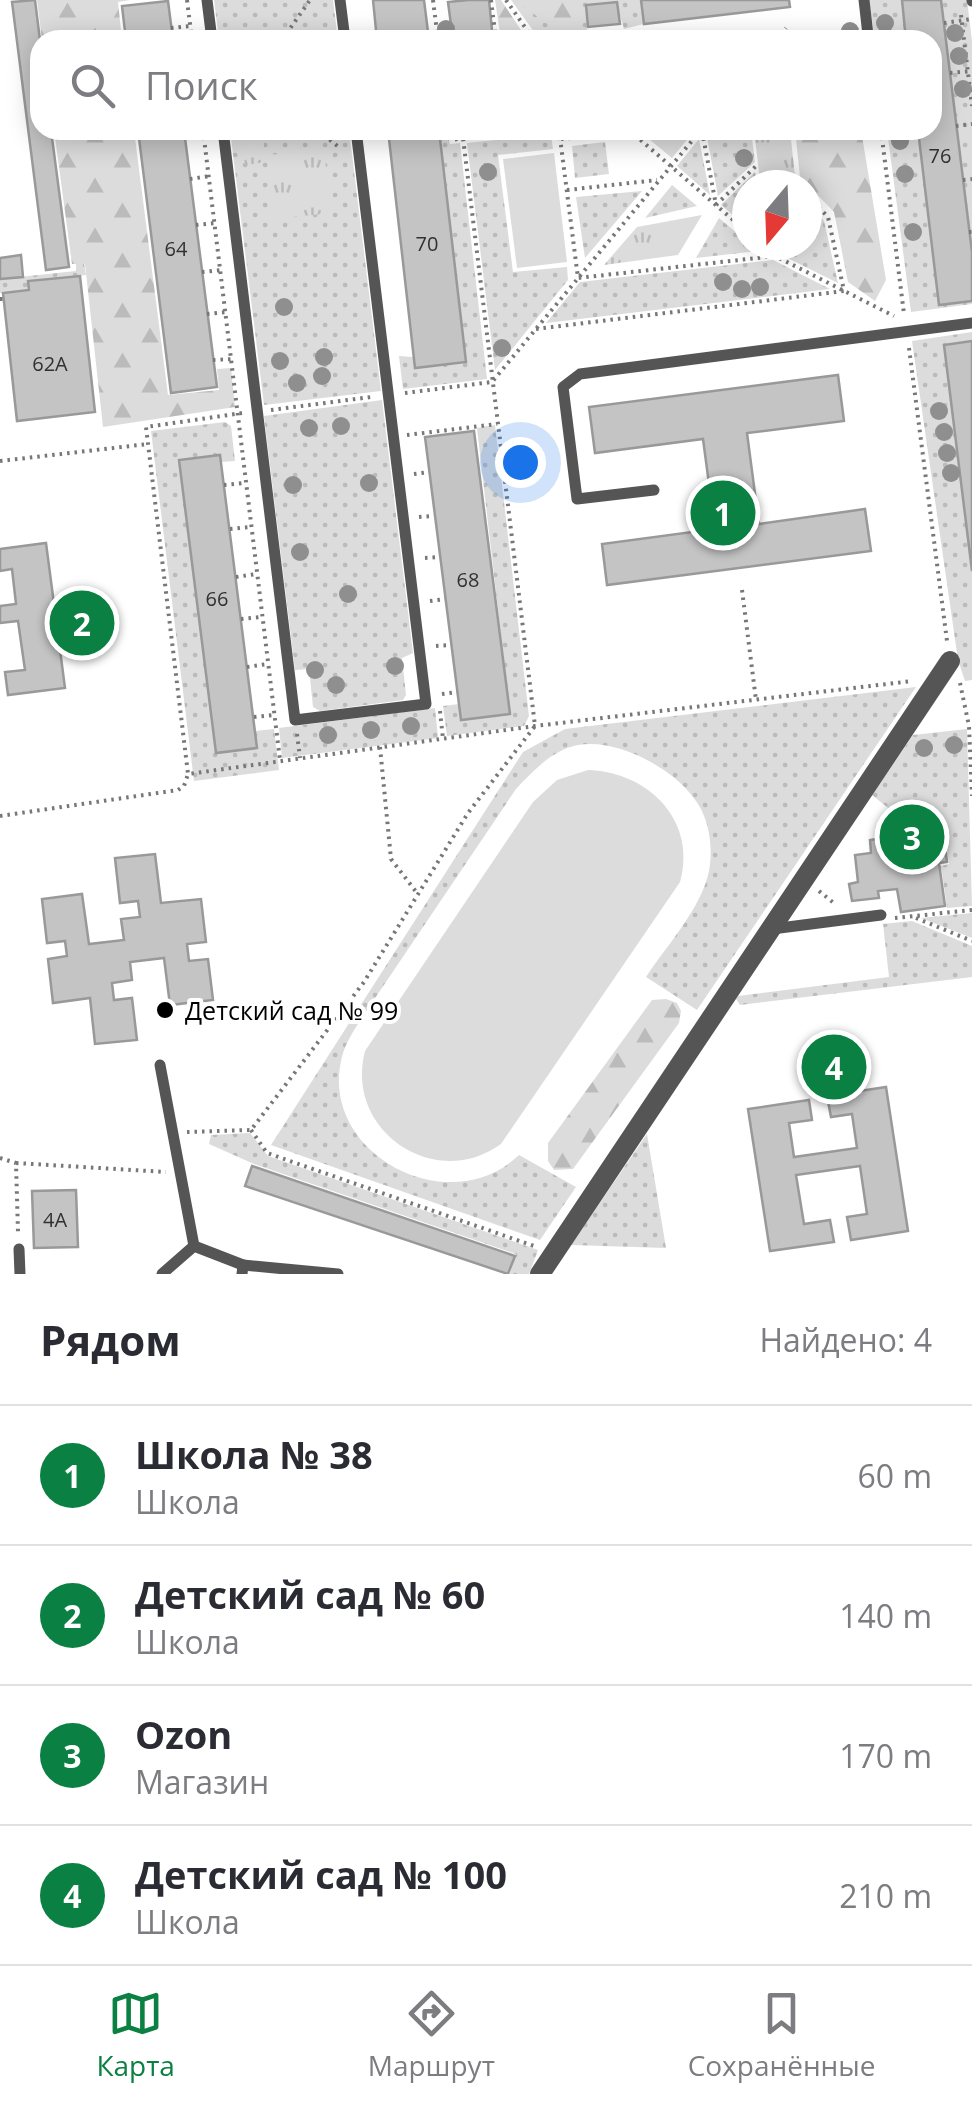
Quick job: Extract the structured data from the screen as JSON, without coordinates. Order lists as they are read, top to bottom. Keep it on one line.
{"places":["Детский сад № 99"],"house_numbers":["76","70","64","62А","68","66","4А"],"north":"bottom","page":{"search":"Поиск","pins":["1","2","3","4"],"heading":["Рядом","Найдено: 4"],"list":[{"mark":"1","name":"Школа № 38","note":"Школа","value":"60 m"},{"mark":"2","name":"Детский сад № 60","note":"Школа","value":"140 m"},{"mark":"3","name":"Ozon","note":"Магазин","value":"170 m"},{"mark":"4","name":"Детский сад № 100","note":"Школа","value":"210 m"}],"nav":["Карта","Маршрут","Сохранённые"]}}
